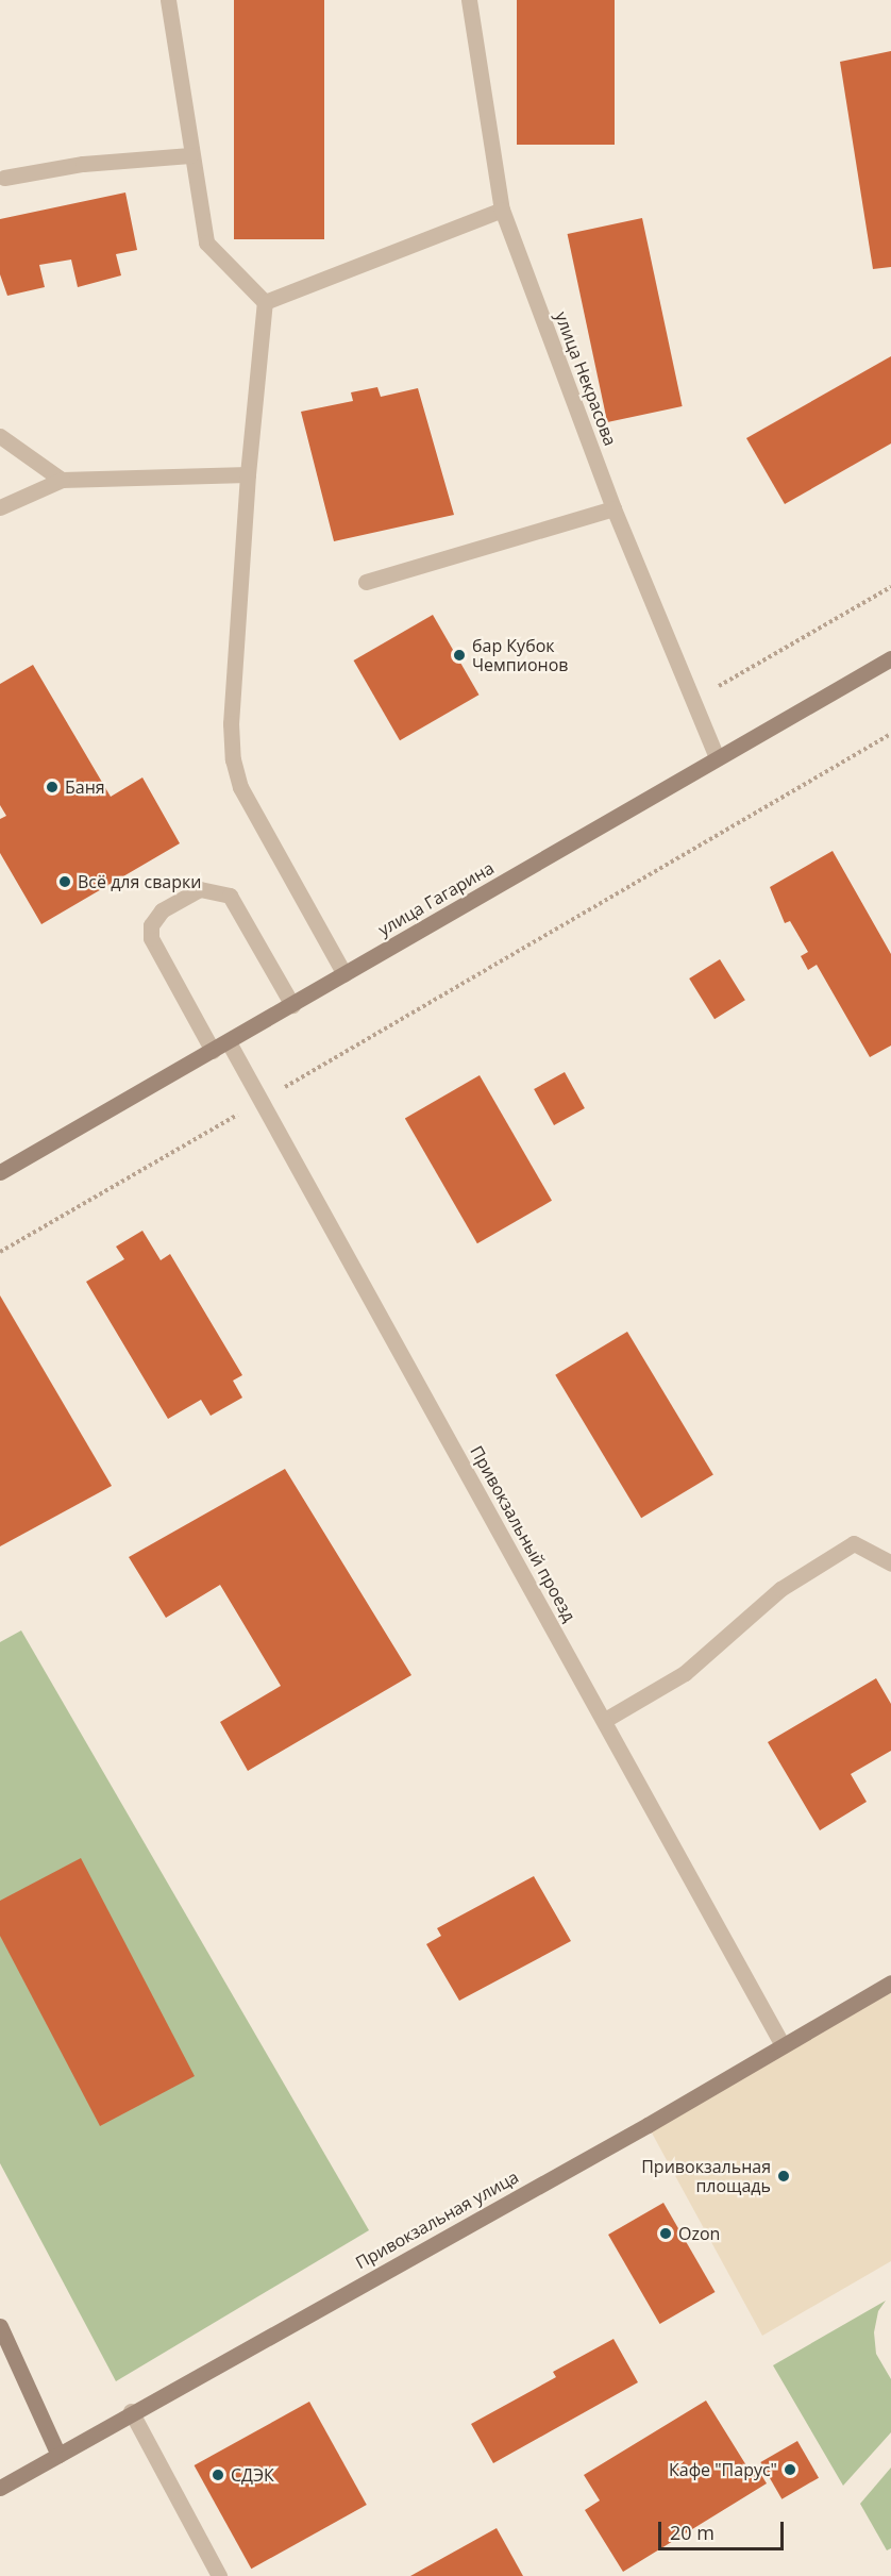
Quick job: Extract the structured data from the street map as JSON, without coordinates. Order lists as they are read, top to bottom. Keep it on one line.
{"streets":{"street":["улица Некрасова","улица Гагарина","Привокзальный проезд","Привокзальная улица"]},"crossings":[["улица Некрасова","улица Гагарина"],["улица Гагарина","Привокзальный проезд"],["Привокзальный проезд","Привокзальная улица"]],"places":["бар Кубок Чемпионов","Баня","Всё для сварки","Привокзальная площадь","Ozon","Кафе \"Парус\"","СДЭК"],"scale_bar":"20 m"}
